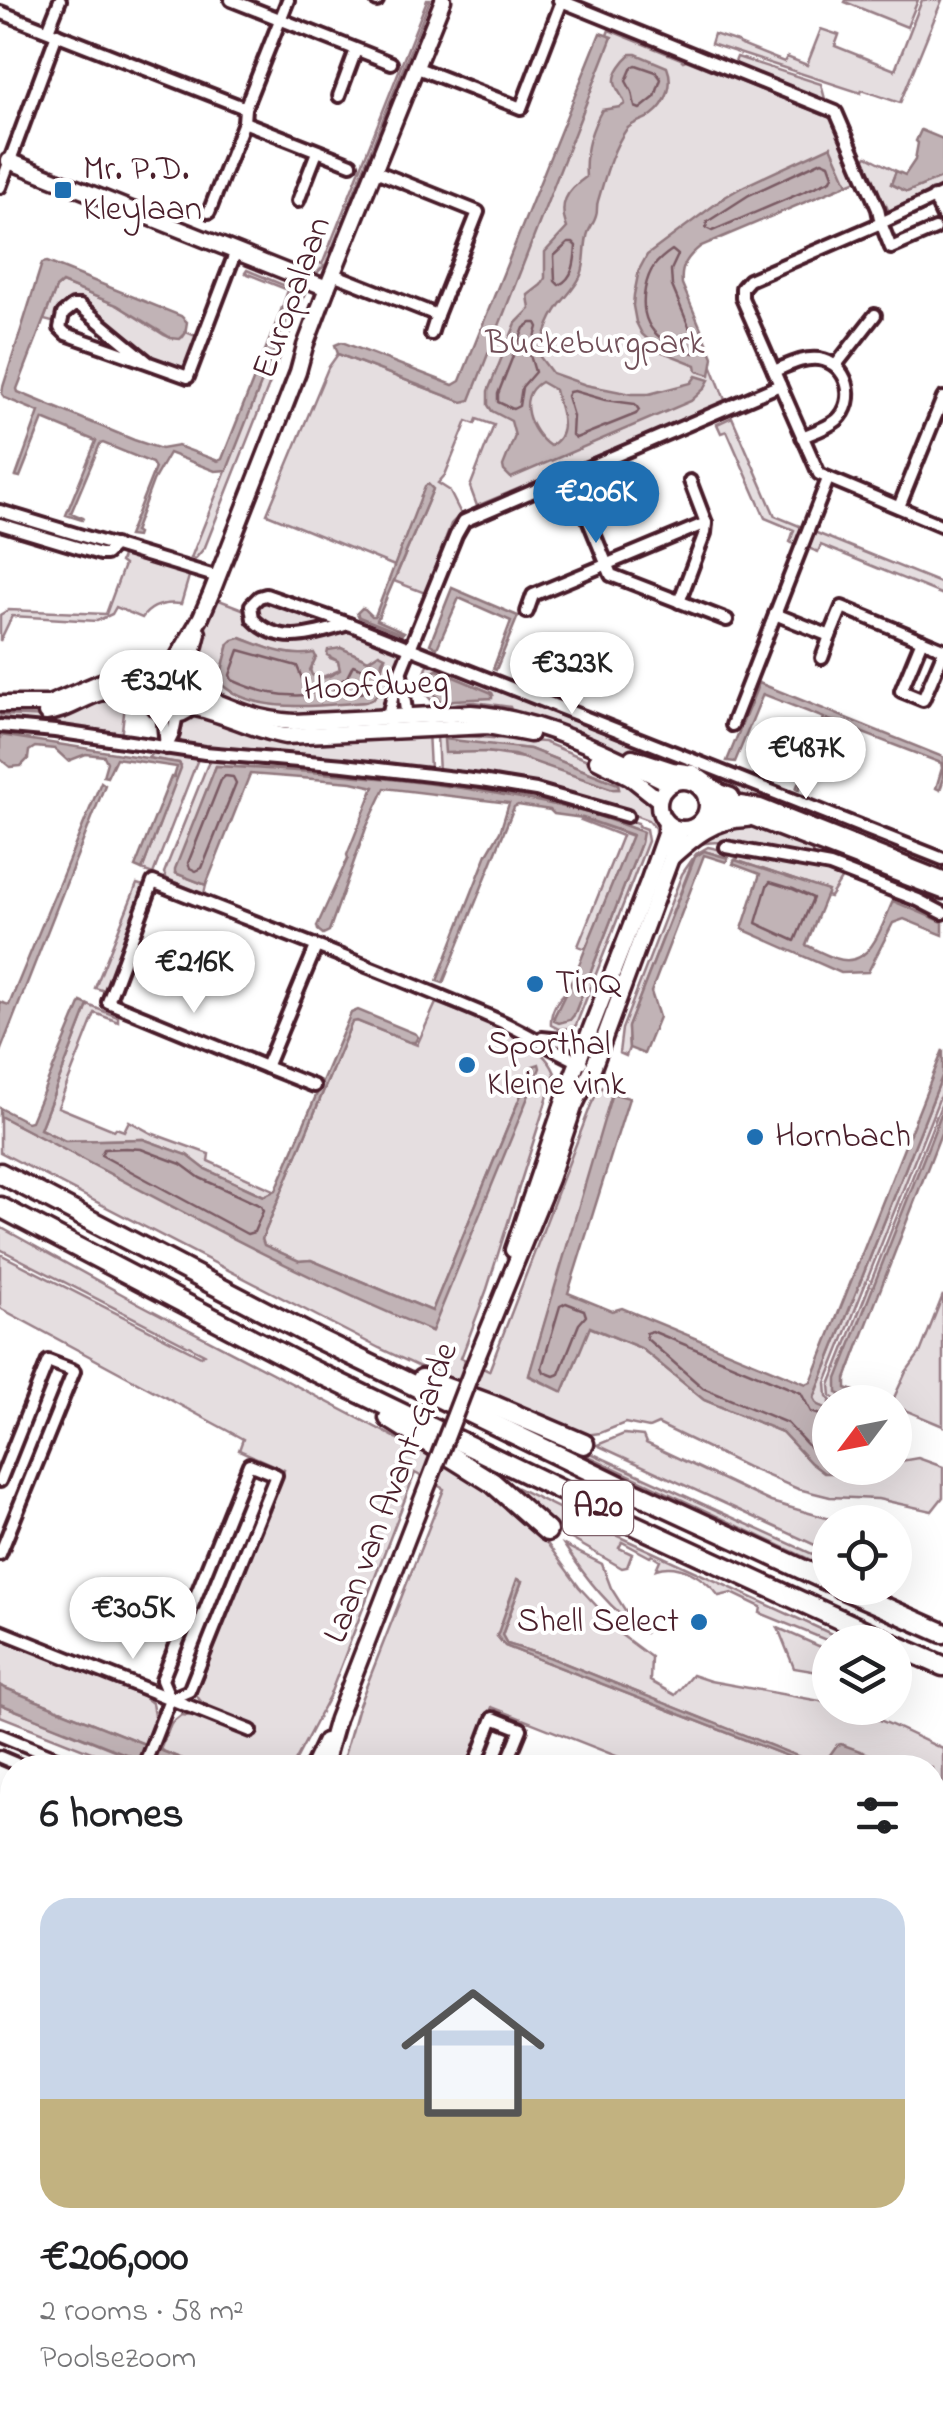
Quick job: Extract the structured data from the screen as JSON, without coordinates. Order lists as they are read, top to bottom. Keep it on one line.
{"streets":{"highway":["A20"],"main road":["Europalaan","Hoofdweg","Laan van Avant-Garde"]},"crossings":[["Europalaan","Hoofdweg"],["Hoofdweg","Laan van Avant-Garde"]],"parks":["Buckeburgpark"],"places":{"transit":["Mr. P.D. Kleylaan"],"other":["TinQ","Sporthal Kleine vink","Hornbach","Shell Select"]},"north":"bottom left","page":{"price":["€206K","€323K","€324K","€487K","€216K","€305K"],"heading":"6 homes","list":[{"name":"€206,000","note":"2 rooms · 58 m² · Poolsezoom"}]}}
